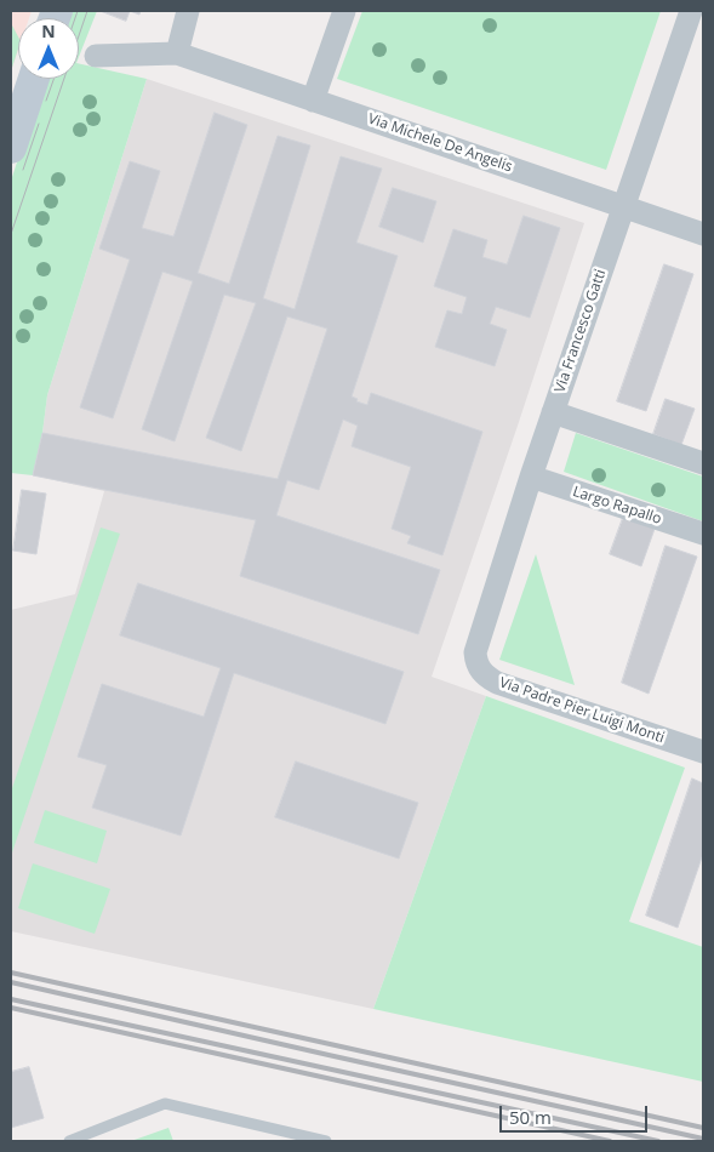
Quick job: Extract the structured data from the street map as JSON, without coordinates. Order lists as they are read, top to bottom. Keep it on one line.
{"streets":{"street":["Via Michele De Angelis","Via Francesco Gatti","Largo Rapallo","Via Padre Pier Luigi Monti"]},"crossings":[["Via Michele De Angelis","Via Francesco Gatti"],["Via Francesco Gatti","Largo Rapallo"],["Via Francesco Gatti","Via Padre Pier Luigi Monti"]],"scale_bar":"50 m","north":"top"}
